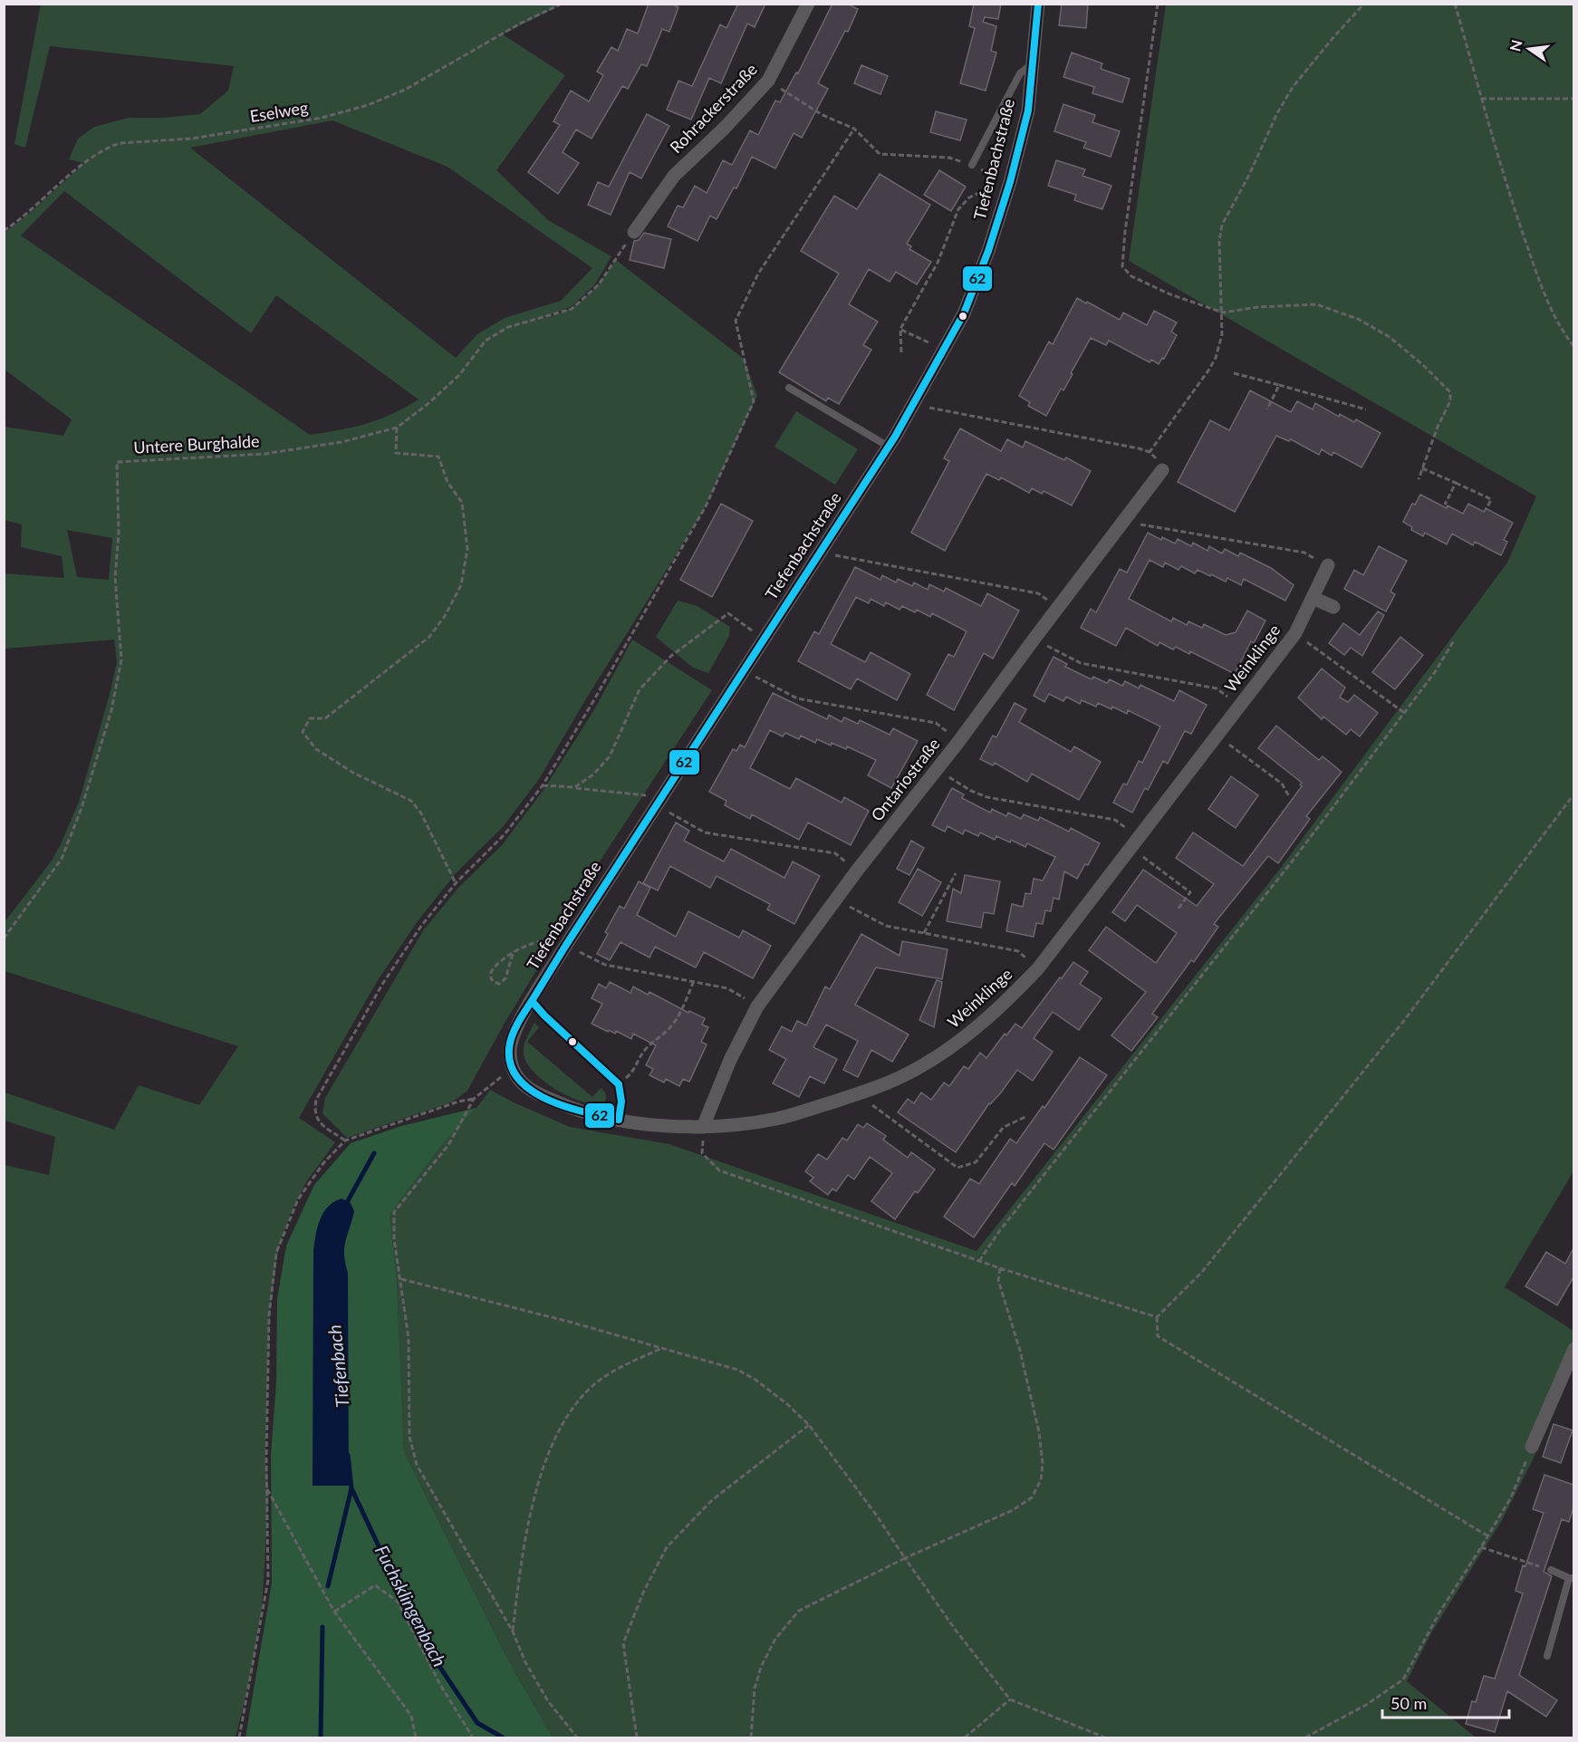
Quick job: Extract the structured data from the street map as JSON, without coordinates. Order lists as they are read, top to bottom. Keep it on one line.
{"streets":{"street":["Rohrackerstraße","Tiefenbachstraße","Weinklinge","Ontariostraße"],"path":["Eselweg","Untere Burghalde"]},"crossings":[["Rohrackerstraße","Untere Burghalde"],["Tiefenbachstraße","Weinklinge"],["Weinklinge","Ontariostraße"]],"water":["Tiefenbach","Fuchsklingenbach"],"lines":["transit line 62"],"scale_bar":"50 m","north":"left"}
